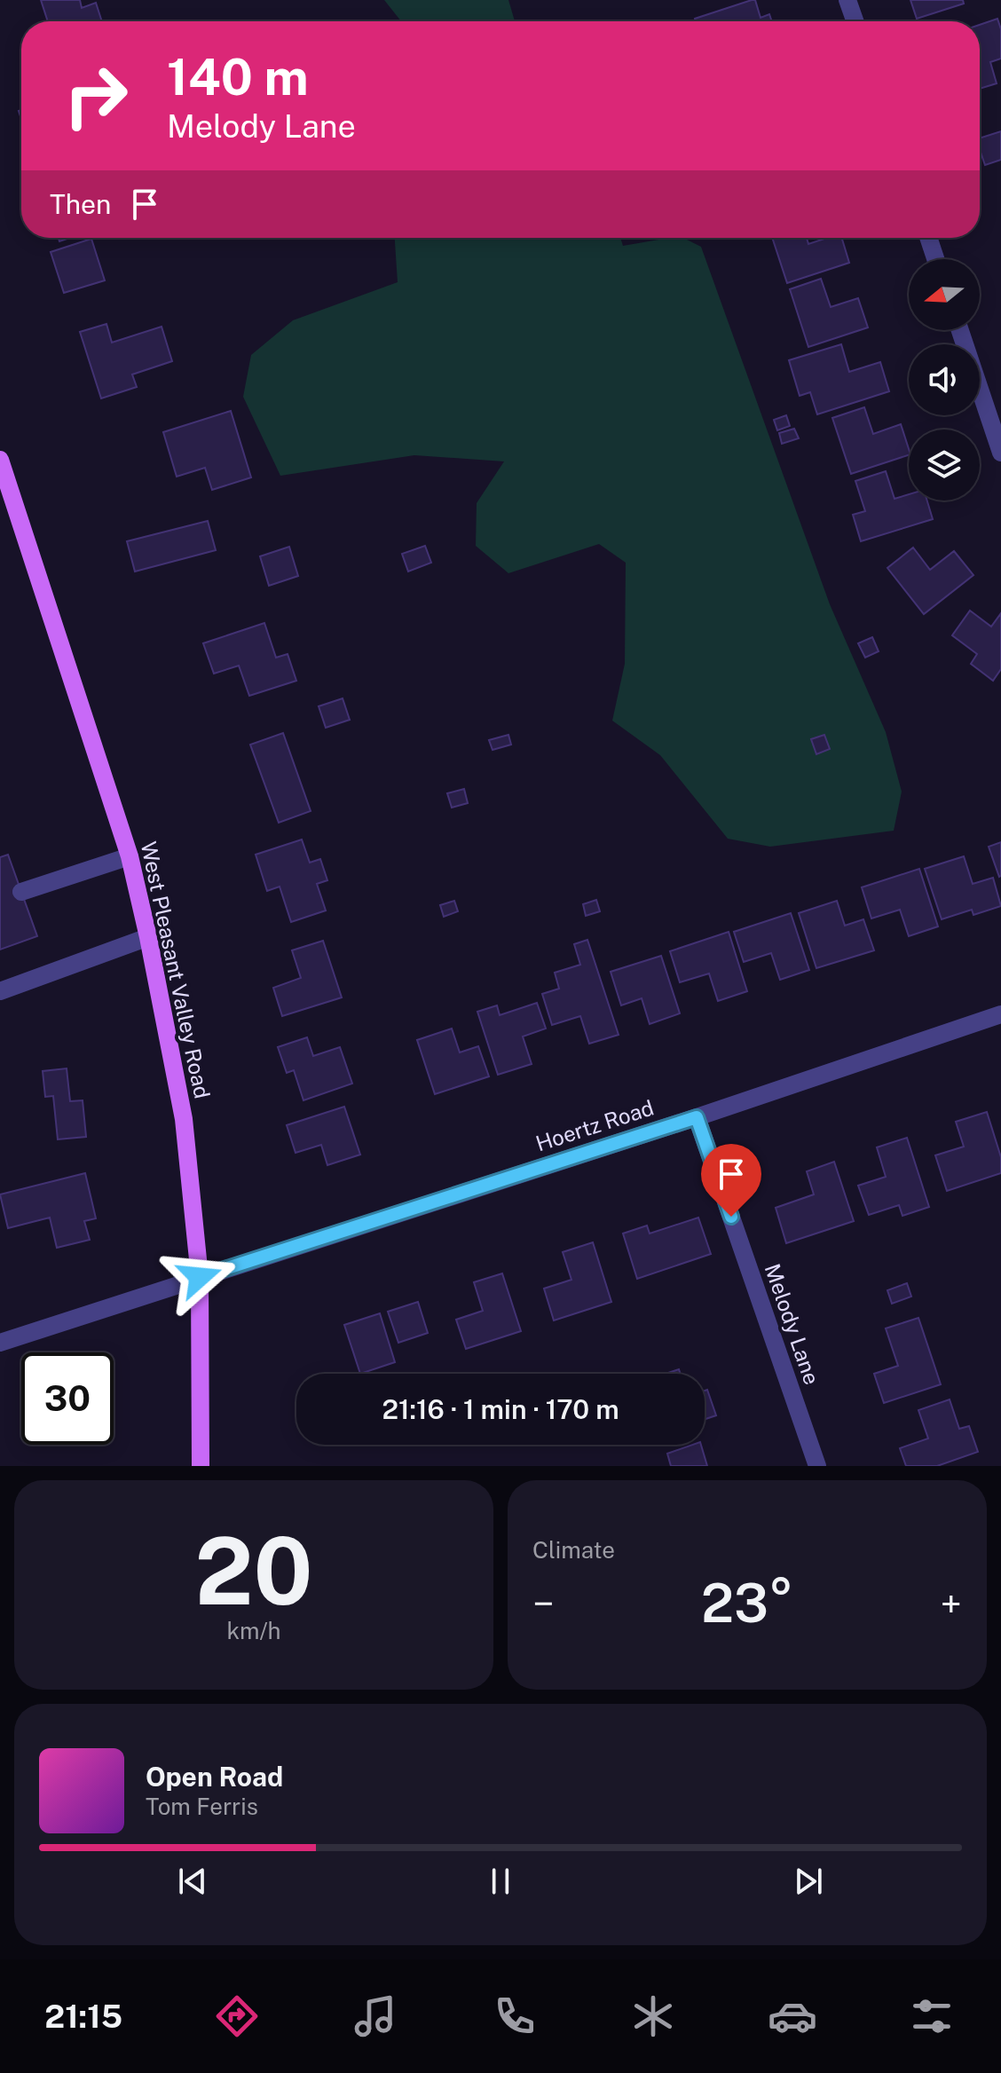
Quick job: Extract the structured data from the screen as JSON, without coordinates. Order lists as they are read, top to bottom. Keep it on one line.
{"streets":{"main road":["West Pleasant Valley Road"],"street":["Hoertz Road","Melody Lane"]},"crossings":[["West Pleasant Valley Road","Hoertz Road"],["Hoertz Road","Melody Lane"]],"north":"left","page":{"turn":["140 m","Melody Lane"],"then":"Then","limit":"30","trip":"21:16 · 1 min · 170 m","tile":[["20","km/h"],"Climate"],"heat":["−","23°","+"],"song":["Open Road","Tom Ferris"],"tabs":"21:15"}}
